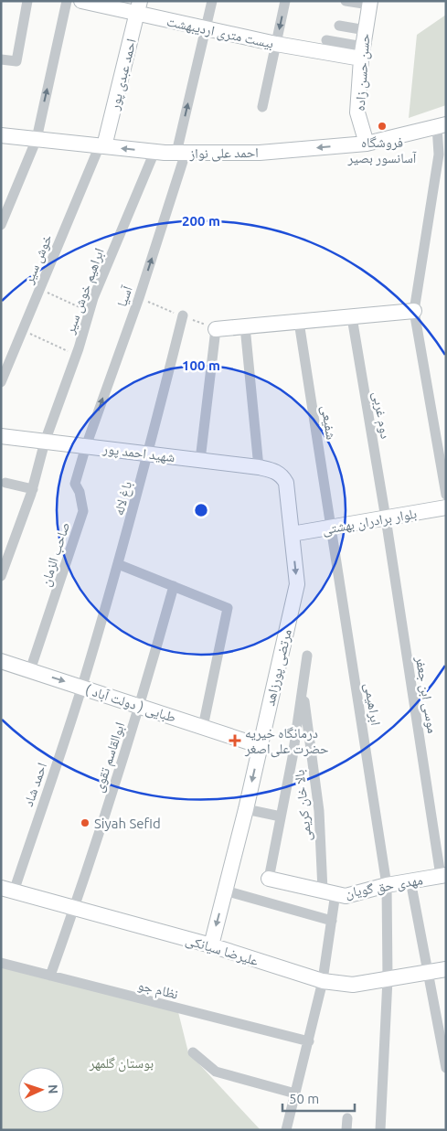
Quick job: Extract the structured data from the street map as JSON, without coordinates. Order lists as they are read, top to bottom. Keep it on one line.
{"streets":{"street":["بیست متری اردیبهشت","حسن حسن زاده","احمد عبدی پور","احمد علی نواز","خوش سیر","ابراهیم خوش سیر","آسیا","دوم غربی","شفیعی","شهید احمد پور","باغ لاله","بلوار برادران بهشتی","صاحب الزمان","مرتضی پورزاهد","موسی ابن جعفر","طبایی ( دولت آباد )","ابراهیمی","ابوالقاسم تقوی","احمد شاد","بالا خان کریمی","مهدی حق گویان","علیرضا سیانکی","نظام جو"]},"crossings":[["بیست متری اردیبهشت","حسن حسن زاده"],["بیست متری اردیبهشت","احمد عبدی پور"],["بیست متری اردیبهشت","آسیا"],["حسن حسن زاده","احمد علی نواز"],["احمد عبدی پور","احمد علی نواز"],["احمد عبدی پور","خوش سیر"],["احمد علی نواز","خوش سیر"],["احمد علی نواز","ابراهیم خوش سیر"],["احمد علی نواز","آسیا"],["ابراهیم خوش سیر","شهید احمد پور"],["آسیا","شهید احمد پور"],["آسیا","صاحب الزمان"],["دوم غربی","بلوار برادران بهشتی"],["دوم غربی","موسی ابن جعفر"],["شفیعی","بلوار برادران بهشتی"],["شفیعی","ابراهیمی"],["شهید احمد پور","باغ لاله"],["شهید احمد پور","صاحب الزمان"],["شهید احمد پور","مرتضی پورزاهد"],["باغ لاله","طبایی ( دولت آباد )"],["باغ لاله","احمد شاد"],["بلوار برادران بهشتی","مرتضی پورزاهد"],["بلوار برادران بهشتی","موسی ابن جعفر"],["بلوار برادران بهشتی","ابراهیمی"],["صاحب الزمان","طبایی ( دولت آباد )"],["مرتضی پورزاهد","طبایی ( دولت آباد )"],["مرتضی پورزاهد","علیرضا سیانکی"],["موسی ابن جعفر","مهدی حق گویان"],["طبایی ( دولت آباد )","ابوالقاسم تقوی"],["طبایی ( دولت آباد )","احمد شاد"],["ابراهیمی","مهدی حق گویان"],["ابراهیمی","علیرضا سیانکی"],["ابوالقاسم تقوی","علیرضا سیانکی"],["ابوالقاسم تقوی","نظام جو"],["احمد شاد","علیرضا سیانکی"],["بالا خان کریمی","مهدی حق گویان"],["بالا خان کریمی","علیرضا سیانکی"],["بالا خان کریمی","نظام جو"]],"one_way":["احمد علی نواز","آسیا","مرتضی پورزاهد"],"parks":["بوستان گلمهر"],"places":{"other":["فروشگاه آسانسور بصیر","Siyah Sefid"],"health":["درمانگاه خیریه حضرت علی‌اصغر"]},"scale_bar":"50 m","north":"right","rings":["200 m","100 m"]}
